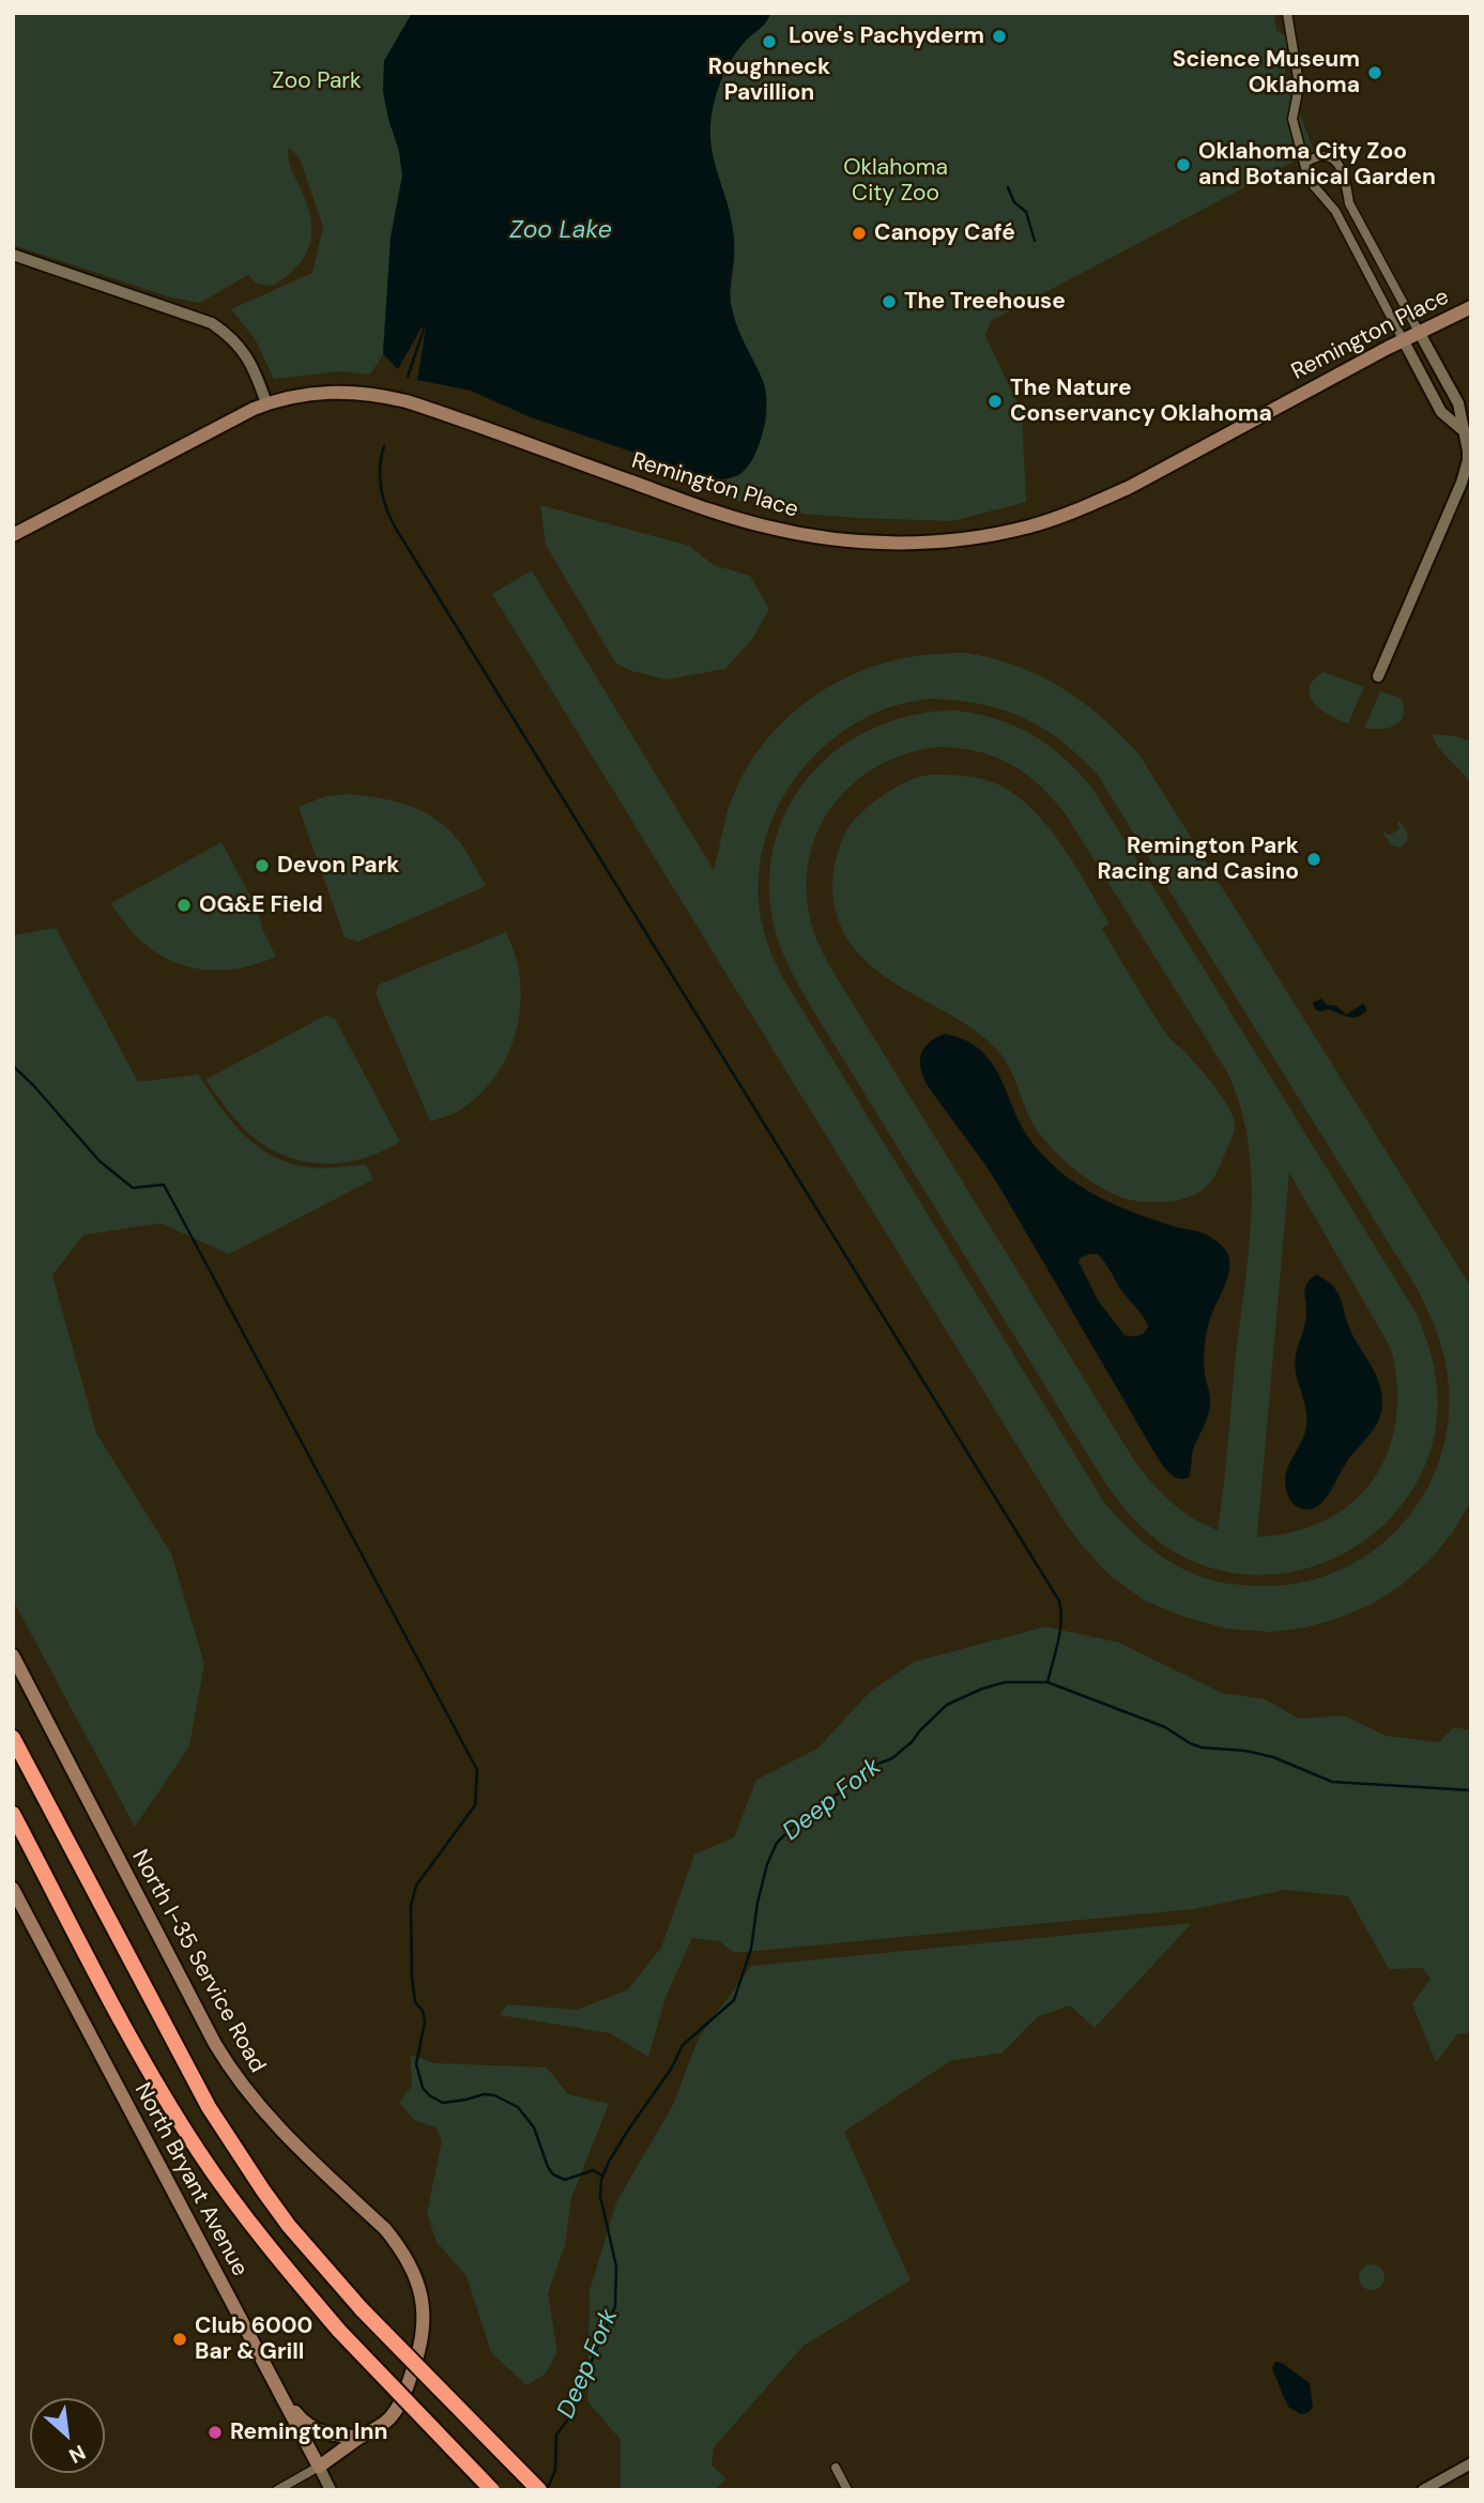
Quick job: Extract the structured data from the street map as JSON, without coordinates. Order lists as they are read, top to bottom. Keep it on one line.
{"streets":{"main road":["Remington Place","North I-35 Service Road","North Bryant Avenue"]},"crossings":[["North I-35 Service Road","North Bryant Avenue"]],"water":["Zoo Lake","Deep Fork"],"parks":["Zoo Park","Oklahoma City Zoo"],"places":["Love's Pachyderm","Roughneck Pavillion","Science Museum Oklahoma","Oklahoma City Zoo and Botanical Garden","Canopy Café","The Treehouse","The Nature Conservancy Oklahoma","Remington Park Racing and Casino","Devon Park","OG&E Field","Club 6000 Bar & Grill","Remington Inn"],"north":"bottom right"}
